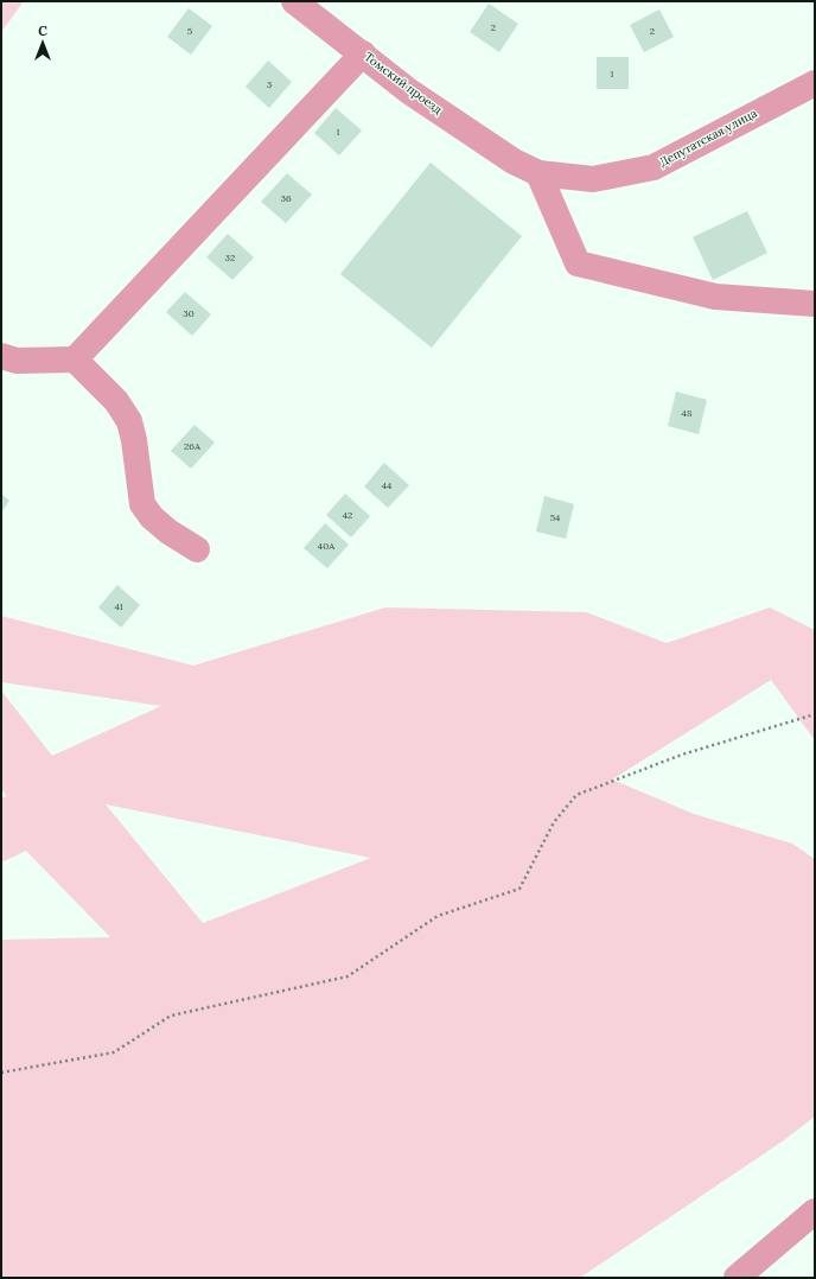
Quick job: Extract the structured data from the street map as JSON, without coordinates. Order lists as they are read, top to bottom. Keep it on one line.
{"streets":{"street":["Томский проезд","Депутатская улица"]},"crossings":[["Томский проезд","Депутатская улица"]],"house_numbers":["2","5","2","1","3","1","36","32","30","48","26А","44","42","54","40А","41"],"north":"top"}
